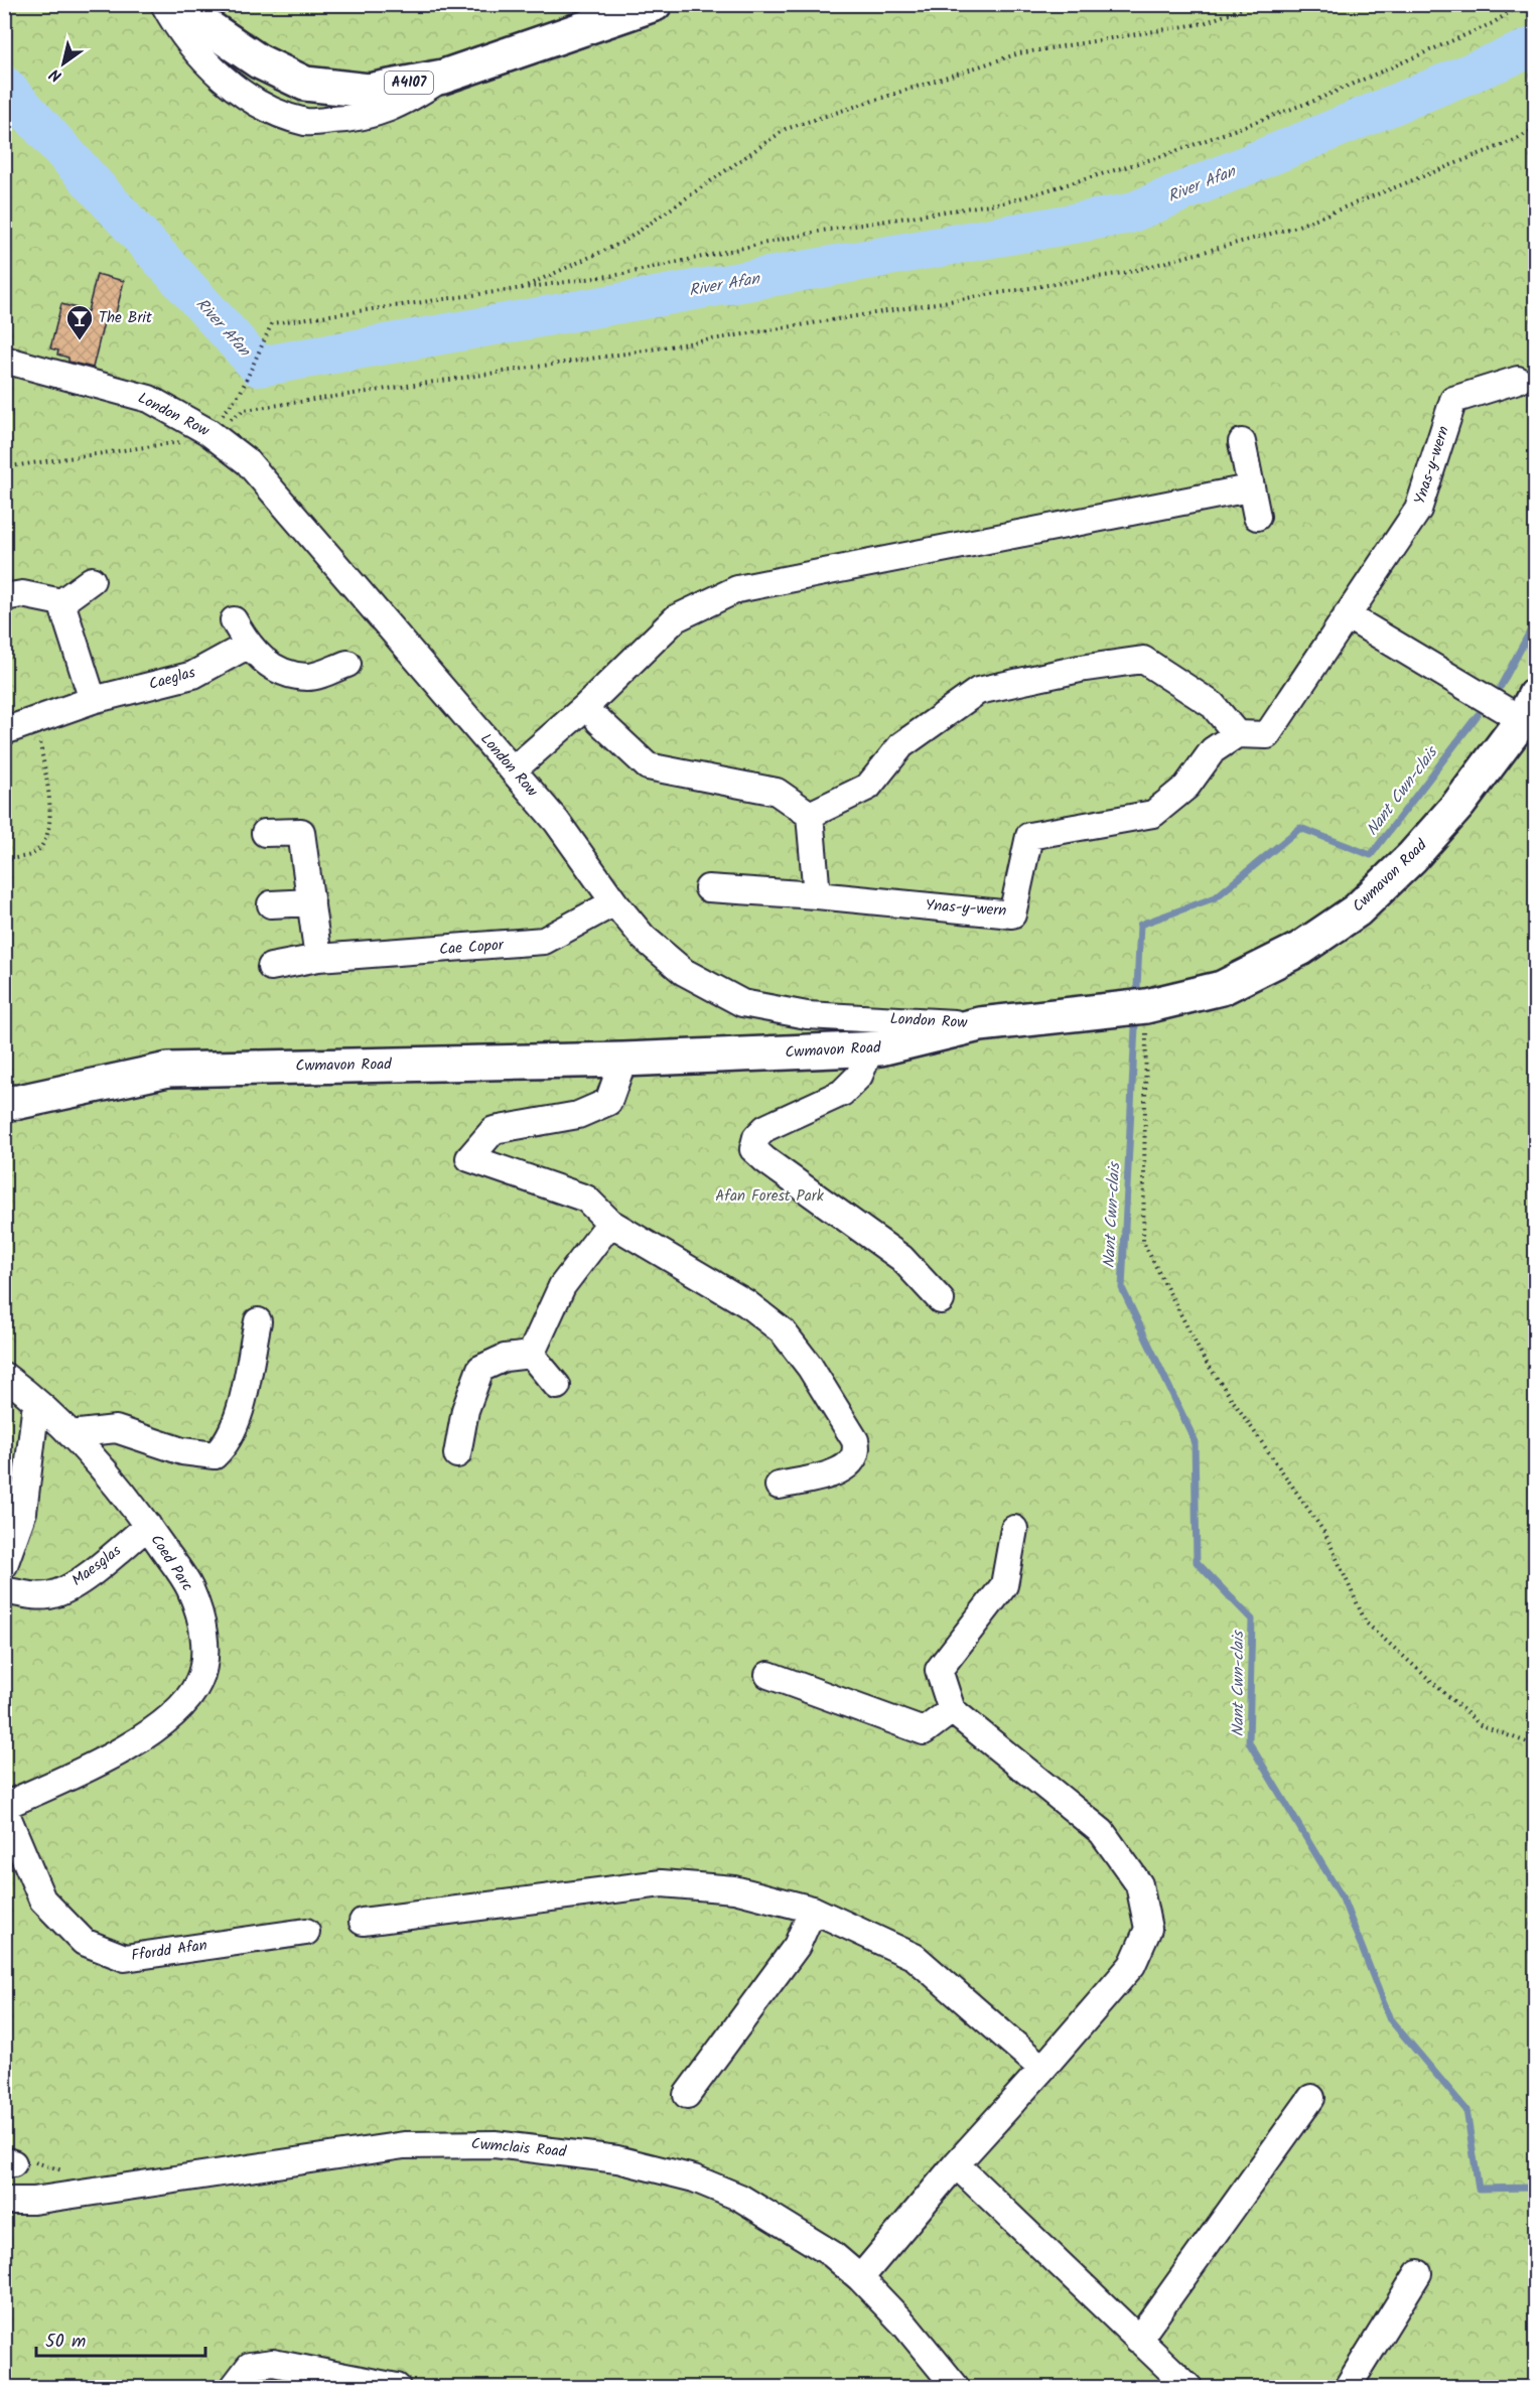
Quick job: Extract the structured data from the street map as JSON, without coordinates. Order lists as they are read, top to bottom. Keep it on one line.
{"streets":{"main road":["A4107","Cwmavon Road"],"street":["London Row","Ynas-y-wern","Caeglas","Cae Copor","Coed Parc","Maesglas","Ffordd Afan","Cwmclais Road"]},"crossings":[["London Row","Cwmavon Road"],["London Row","Cae Copor"],["Coed Parc","Maesglas"],["Coed Parc","Ffordd Afan"]],"water":["River Afan","Nant Cwn-clais"],"parks":["Afan Forest Park"],"places":{"bar":["The Brit"]},"scale_bar":"50 m","north":"bottom left"}
